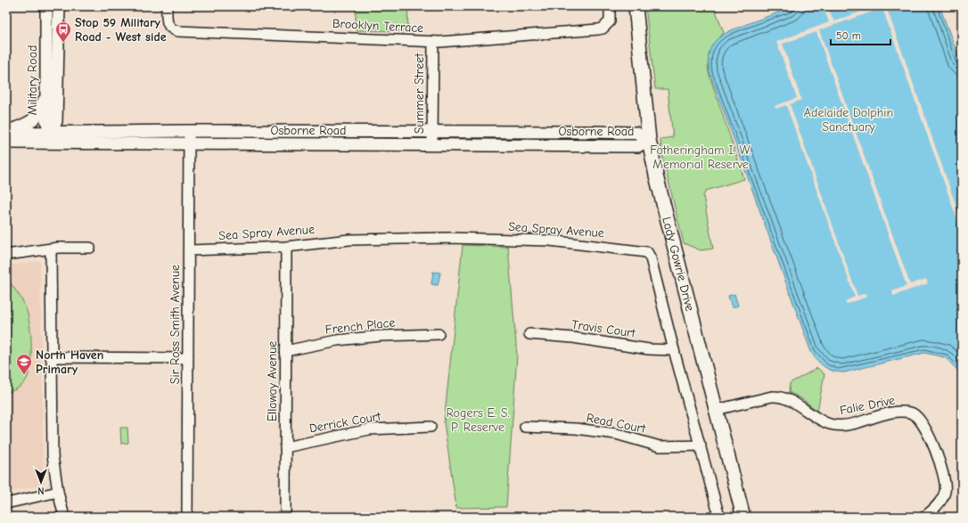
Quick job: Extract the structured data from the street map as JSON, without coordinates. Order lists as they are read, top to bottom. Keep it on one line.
{"streets":{"main road":["Lady Gowrie Drive"],"street":["Brooklyn Terrace","Military Road","Summer Street","Osborne Road","Sea Spray Avenue","Sir Ross Smith Avenue","French Place","Travis Court","Ellaway Avenue","Falie Drive","Derrick Court","Read Court"]},"crossings":[["Brooklyn Terrace","Summer Street"],["Summer Street","Osborne Road"],["Osborne Road","Lady Gowrie Drive"],["Osborne Road","Sir Ross Smith Avenue"],["Sea Spray Avenue","Sir Ross Smith Avenue"],["Sea Spray Avenue","Travis Court"],["Sea Spray Avenue","Ellaway Avenue"],["Sea Spray Avenue","Read Court"],["Lady Gowrie Drive","Falie Drive"],["French Place","Ellaway Avenue"],["Ellaway Avenue","Derrick Court"]],"parks":["Adelaide Dolphin Sanctuary","Fotheringham I. W. Memorial Reserve","Rogers E. S. P. Reserve"],"places":{"bus stop":["Stop 59 Military Road - West side"],"school or university":["North Haven Primary"]},"scale_bar":"50 m","north":"bottom"}
